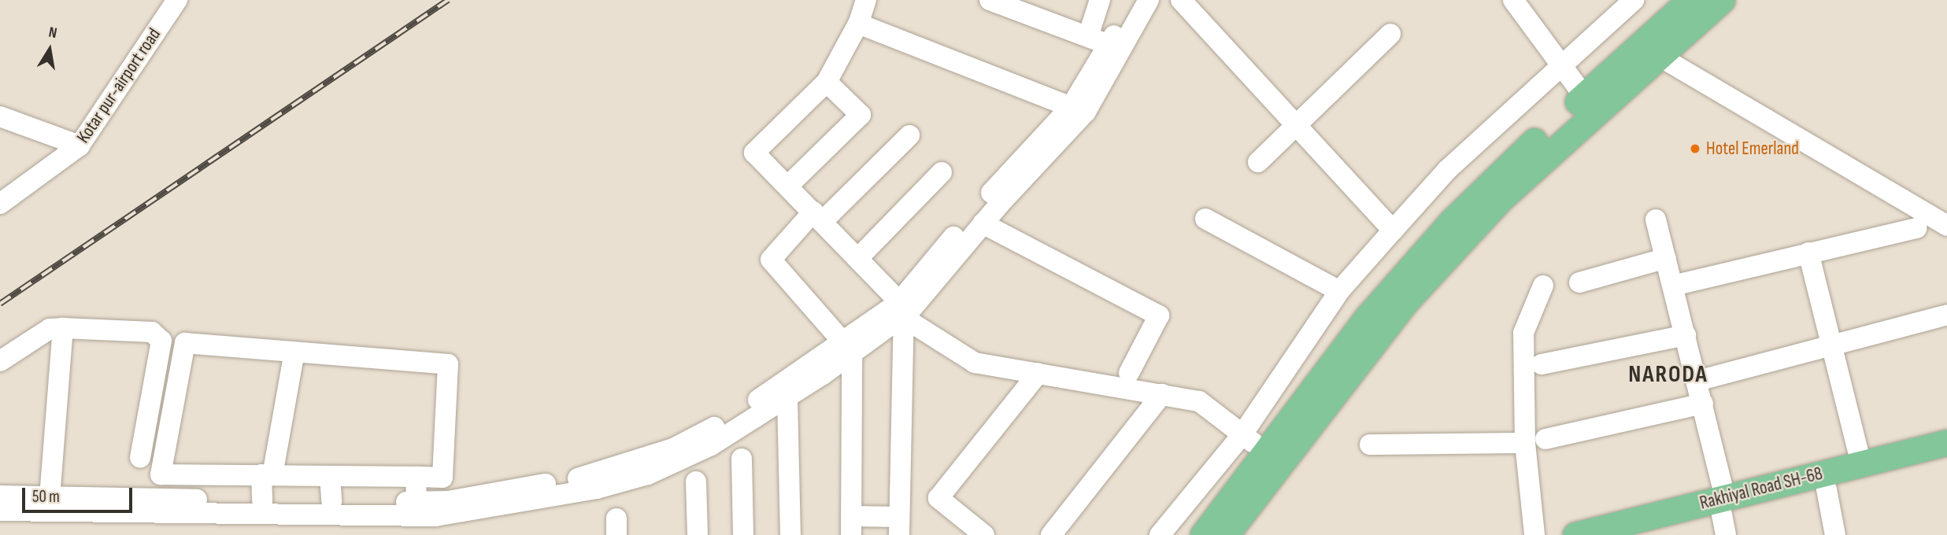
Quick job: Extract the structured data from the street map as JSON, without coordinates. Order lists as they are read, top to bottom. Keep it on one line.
{"streets":{"main road":["Rakhiyal Road SH-68"],"street":["Kotar pur-airport road"]},"districts":["NARODA"],"places":["Hotel Emerland"],"scale_bar":"50 m","north":"top"}
